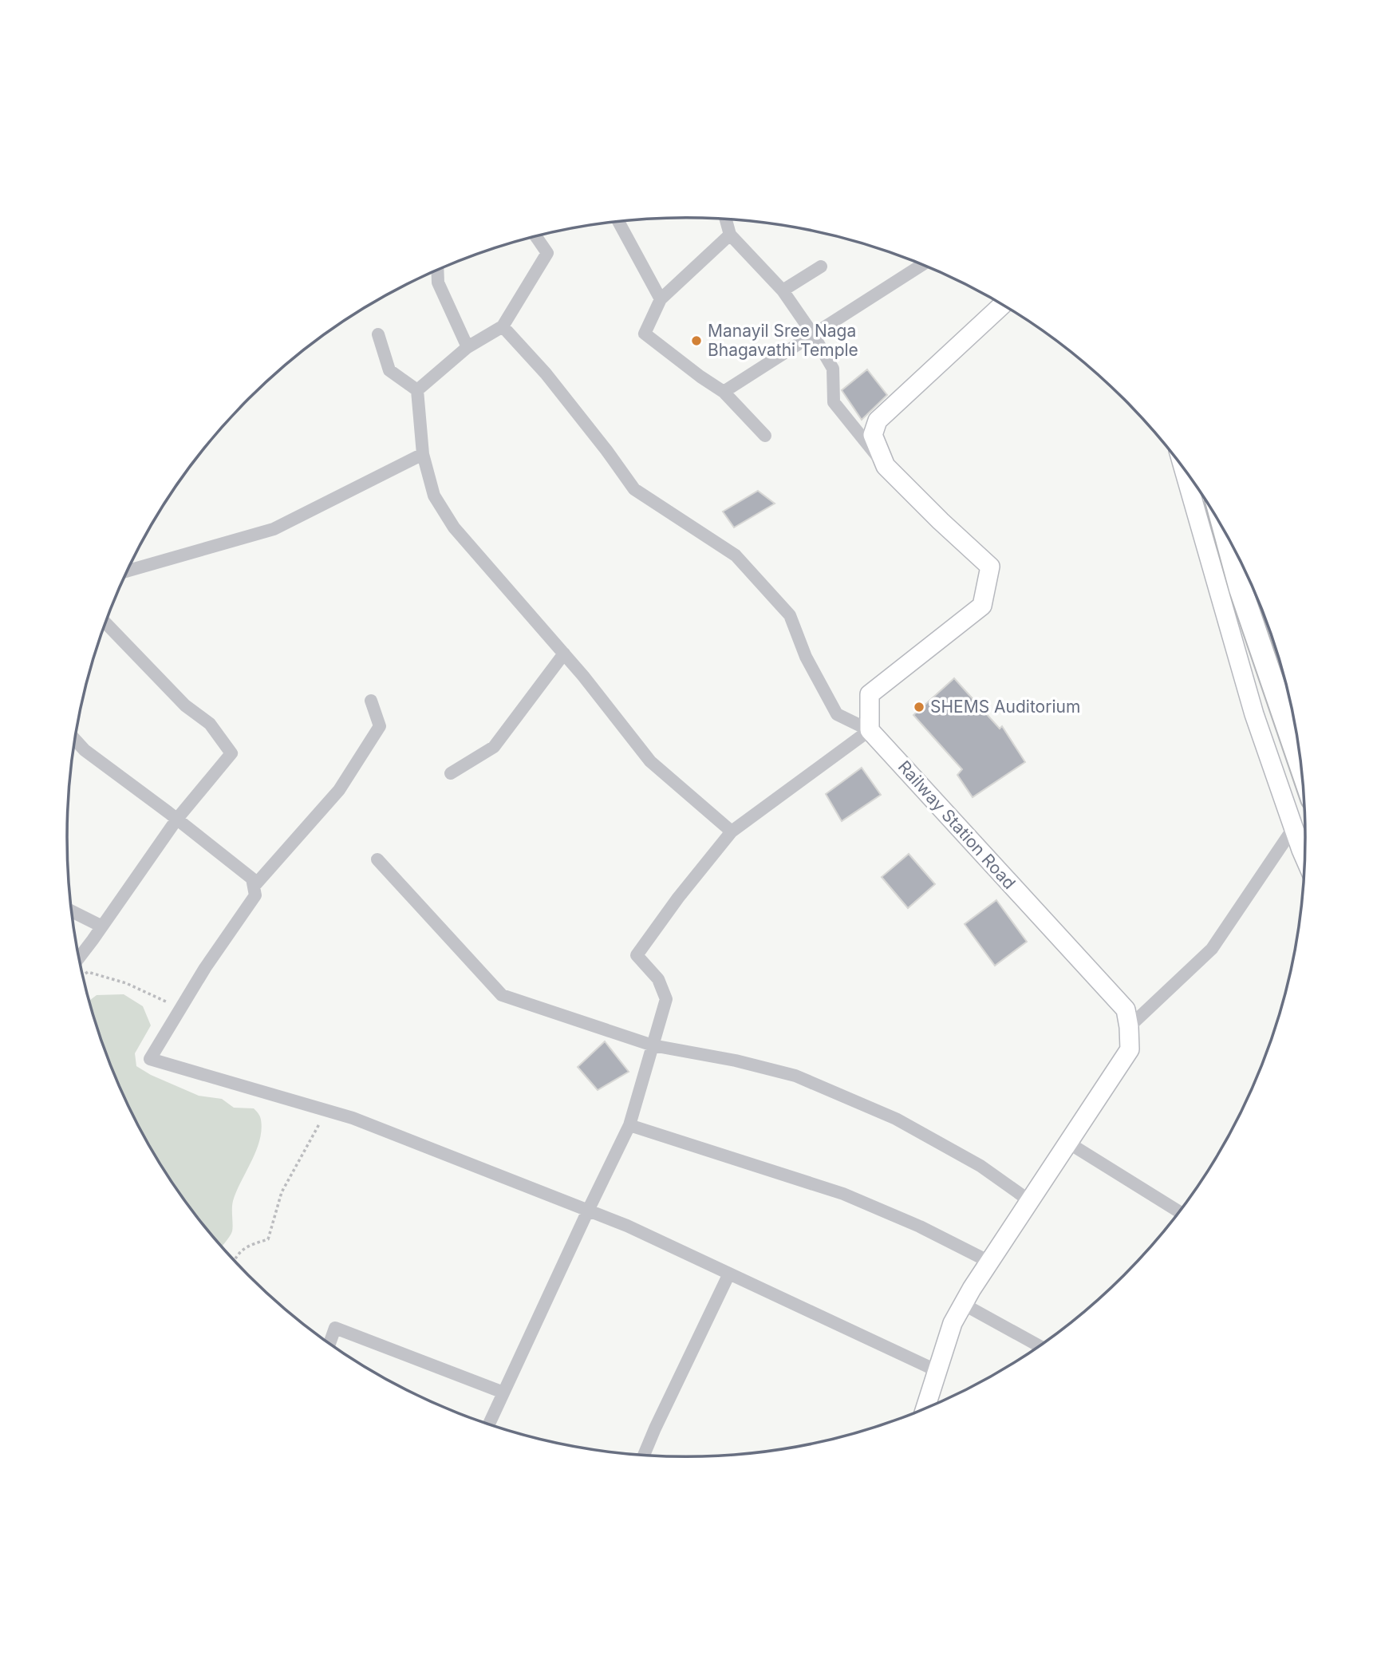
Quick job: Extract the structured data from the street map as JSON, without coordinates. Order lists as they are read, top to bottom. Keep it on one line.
{"streets":{"street":["Railway Station Road"]},"places":["Manayil Sree Naga Bhagavathi Temple","SHEMS Auditorium"]}
